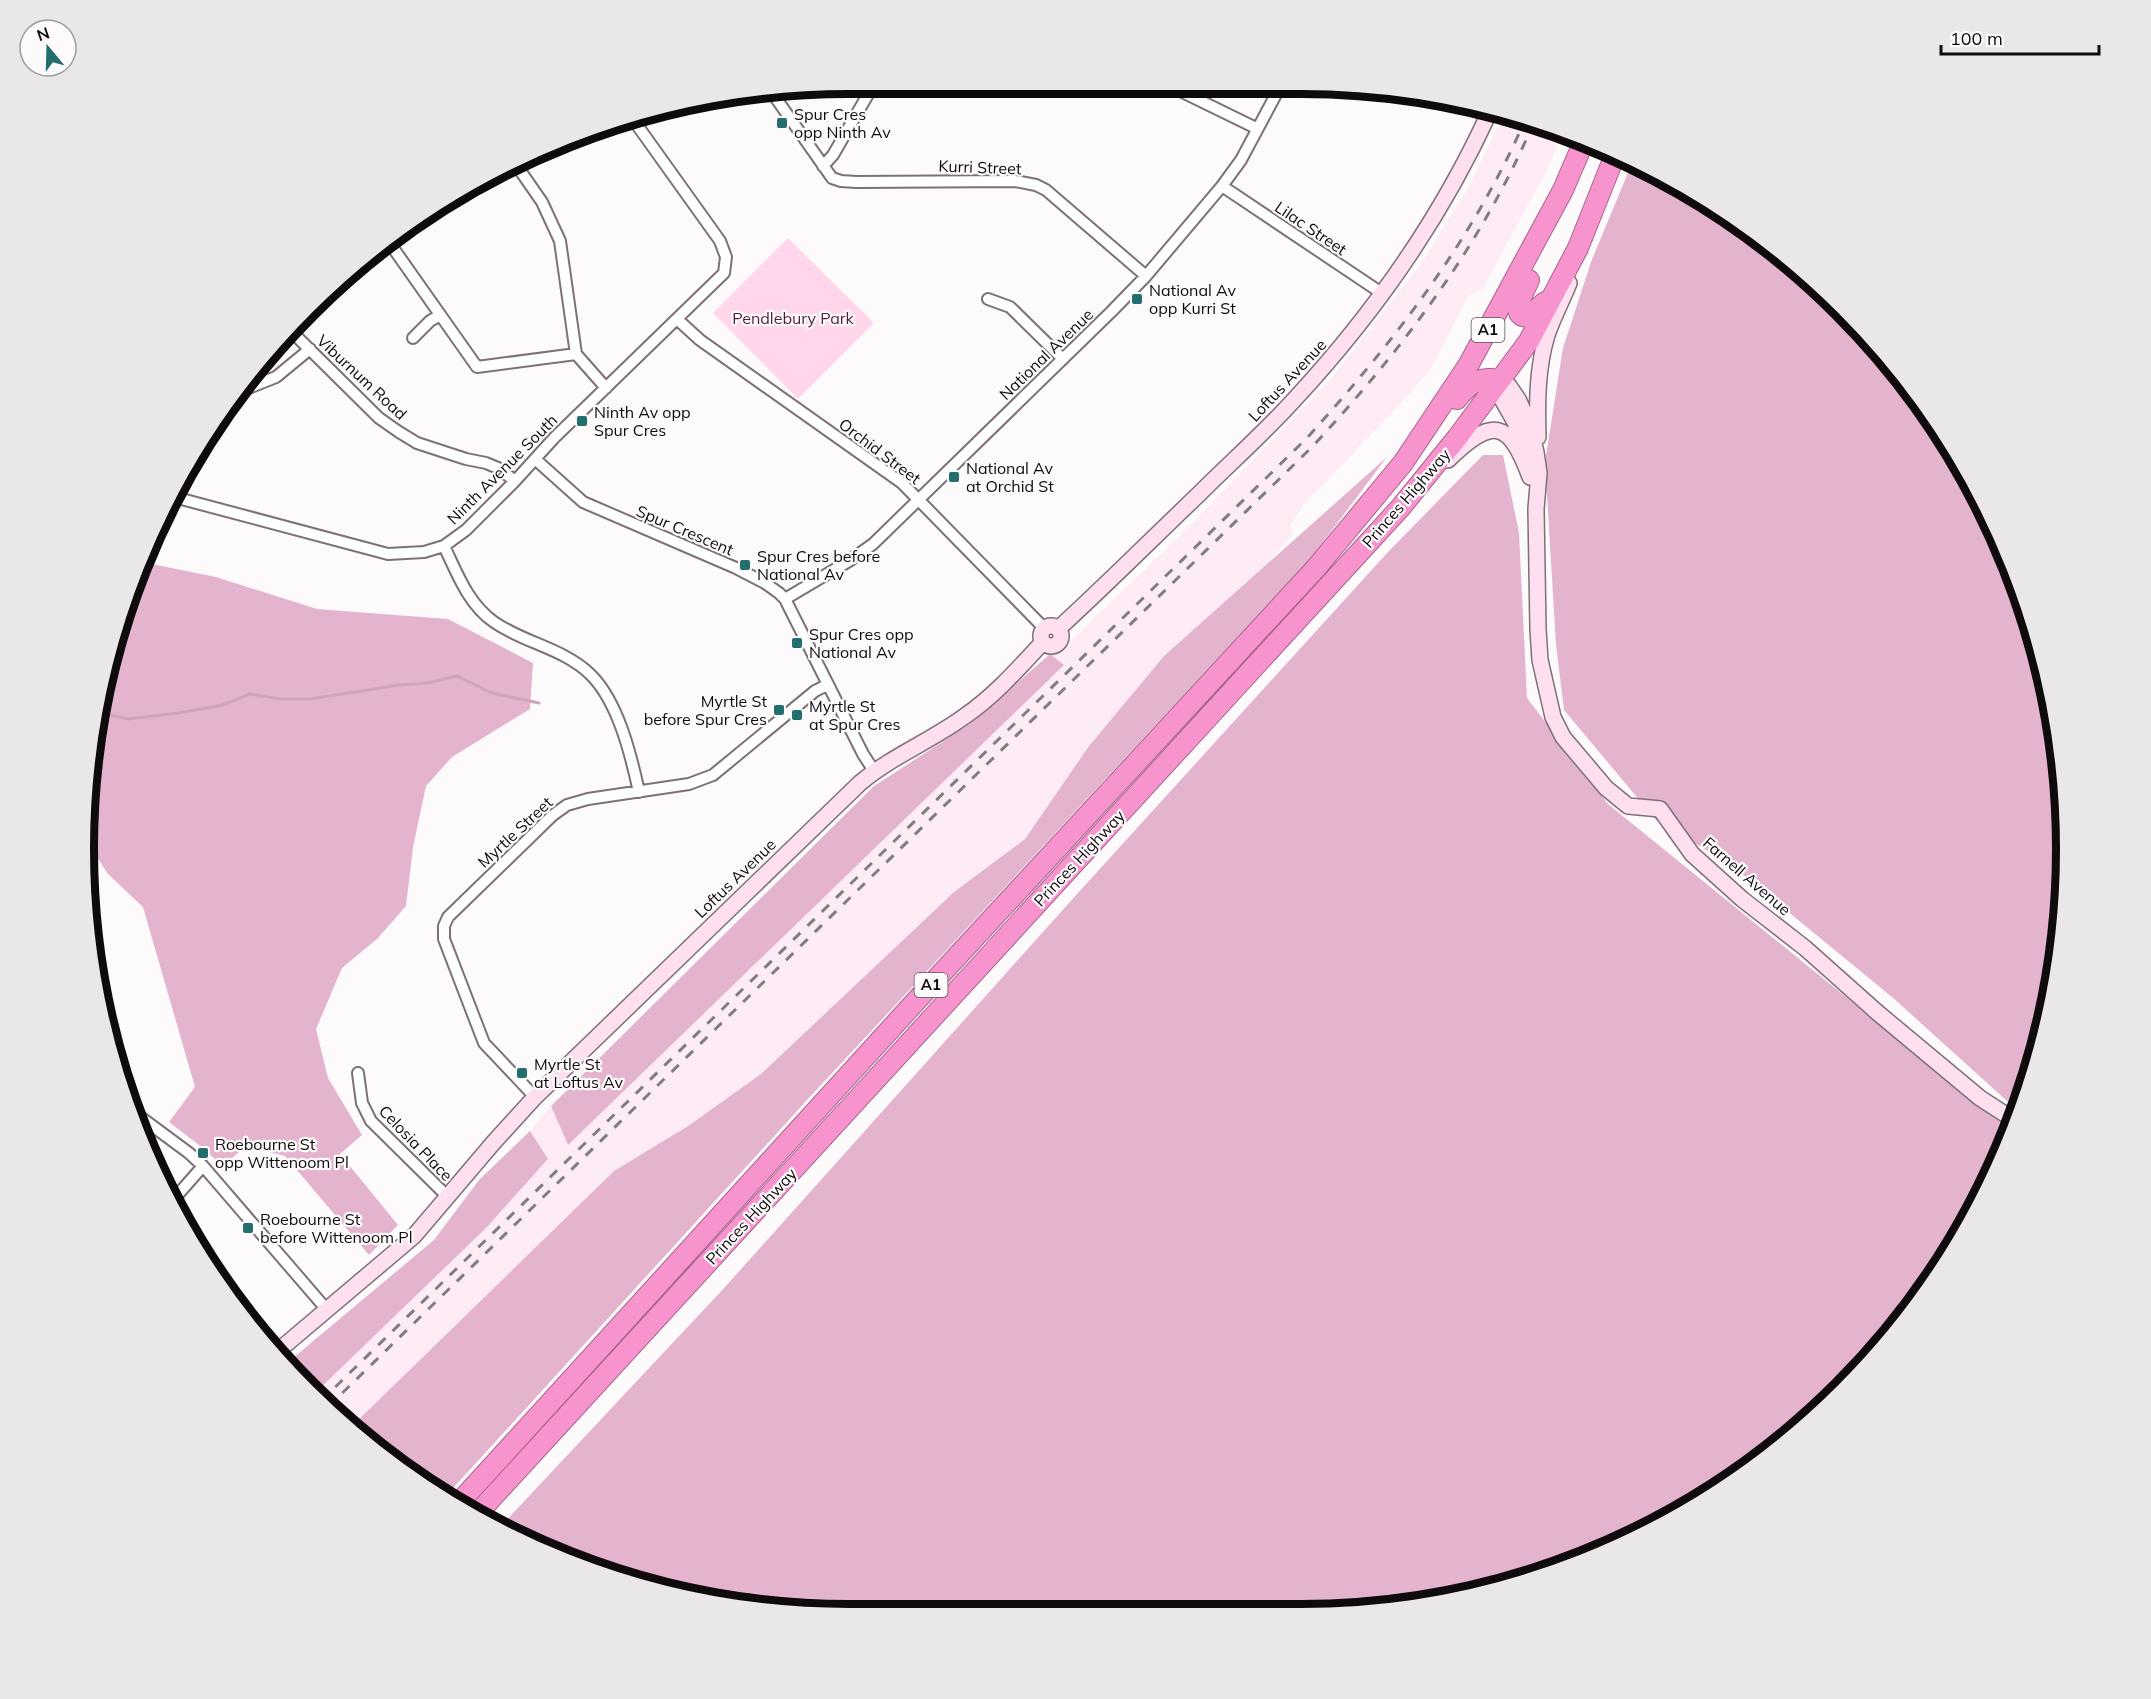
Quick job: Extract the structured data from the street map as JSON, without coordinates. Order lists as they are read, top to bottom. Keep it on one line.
{"streets":{"highway":["A1","Princes Highway"],"street":["Kurri Street","Lilac Street","National Avenue","Viburnum Road","Loftus Avenue","Orchid Street","Ninth Avenue South","Spur Crescent","Myrtle Street","Farnell Avenue","Celosia Place"]},"crossings":[["Kurri Street","National Avenue"],["Lilac Street","National Avenue"],["Lilac Street","Loftus Avenue"],["National Avenue","Orchid Street"],["National Avenue","Spur Crescent"],["Viburnum Road","Ninth Avenue South"],["Loftus Avenue","Orchid Street"],["Loftus Avenue","Spur Crescent"],["Loftus Avenue","Myrtle Street"],["Loftus Avenue","Celosia Place"],["Orchid Street","Ninth Avenue South"],["Ninth Avenue South","Spur Crescent"],["Princes Highway","Farnell Avenue"],["Spur Crescent","Myrtle Street"]],"parks":["Pendlebury Park"],"places":{"transit":["Spur Cres opp Ninth Av","National Av opp Kurri St","Ninth Av opp Spur Cres","National Av at Orchid St","Spur Cres before National Av","Spur Cres opp National Av","Myrtle St before Spur Cres","Myrtle St at Spur Cres","Myrtle St at Loftus Av","Roebourne St opp Wittenoom Pl","Roebourne St before Wittenoom Pl"]},"scale_bar":"100 m","north":"top"}
